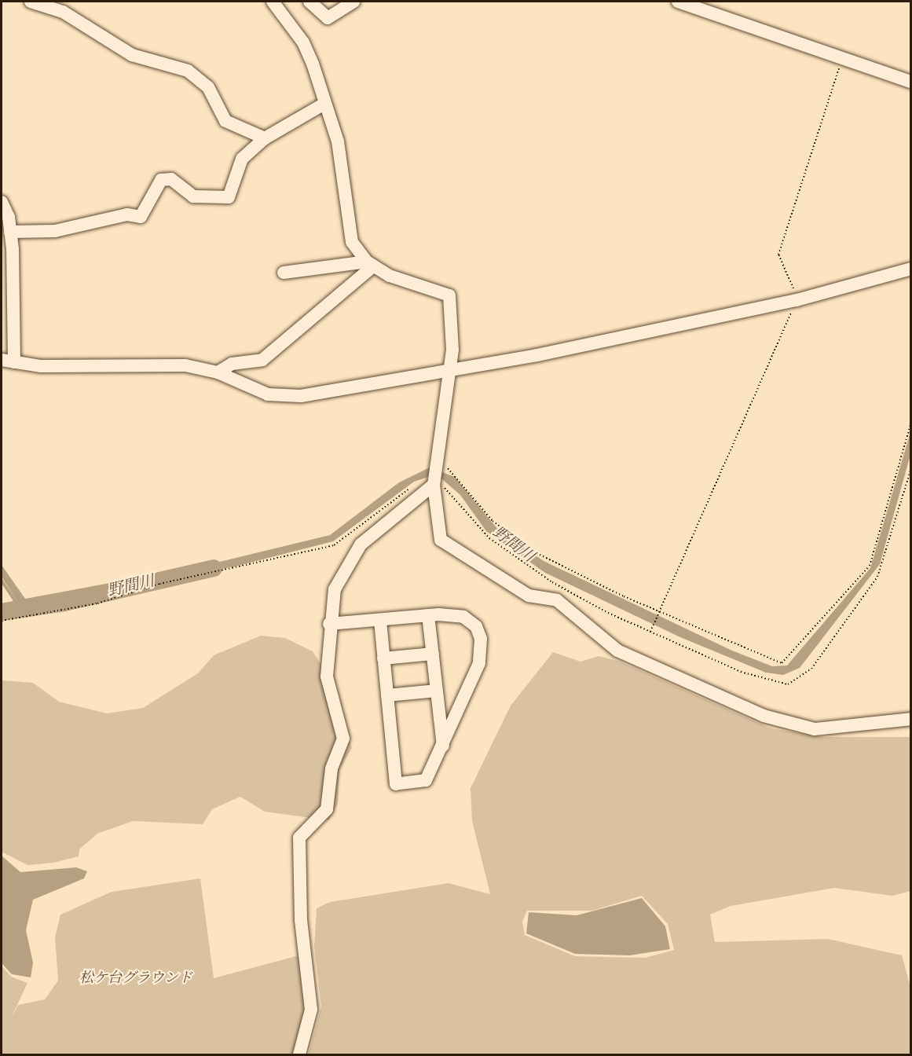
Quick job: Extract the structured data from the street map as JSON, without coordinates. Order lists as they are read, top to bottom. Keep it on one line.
{"water":["野間川"],"parks":["松ケ台グラウンド"]}
